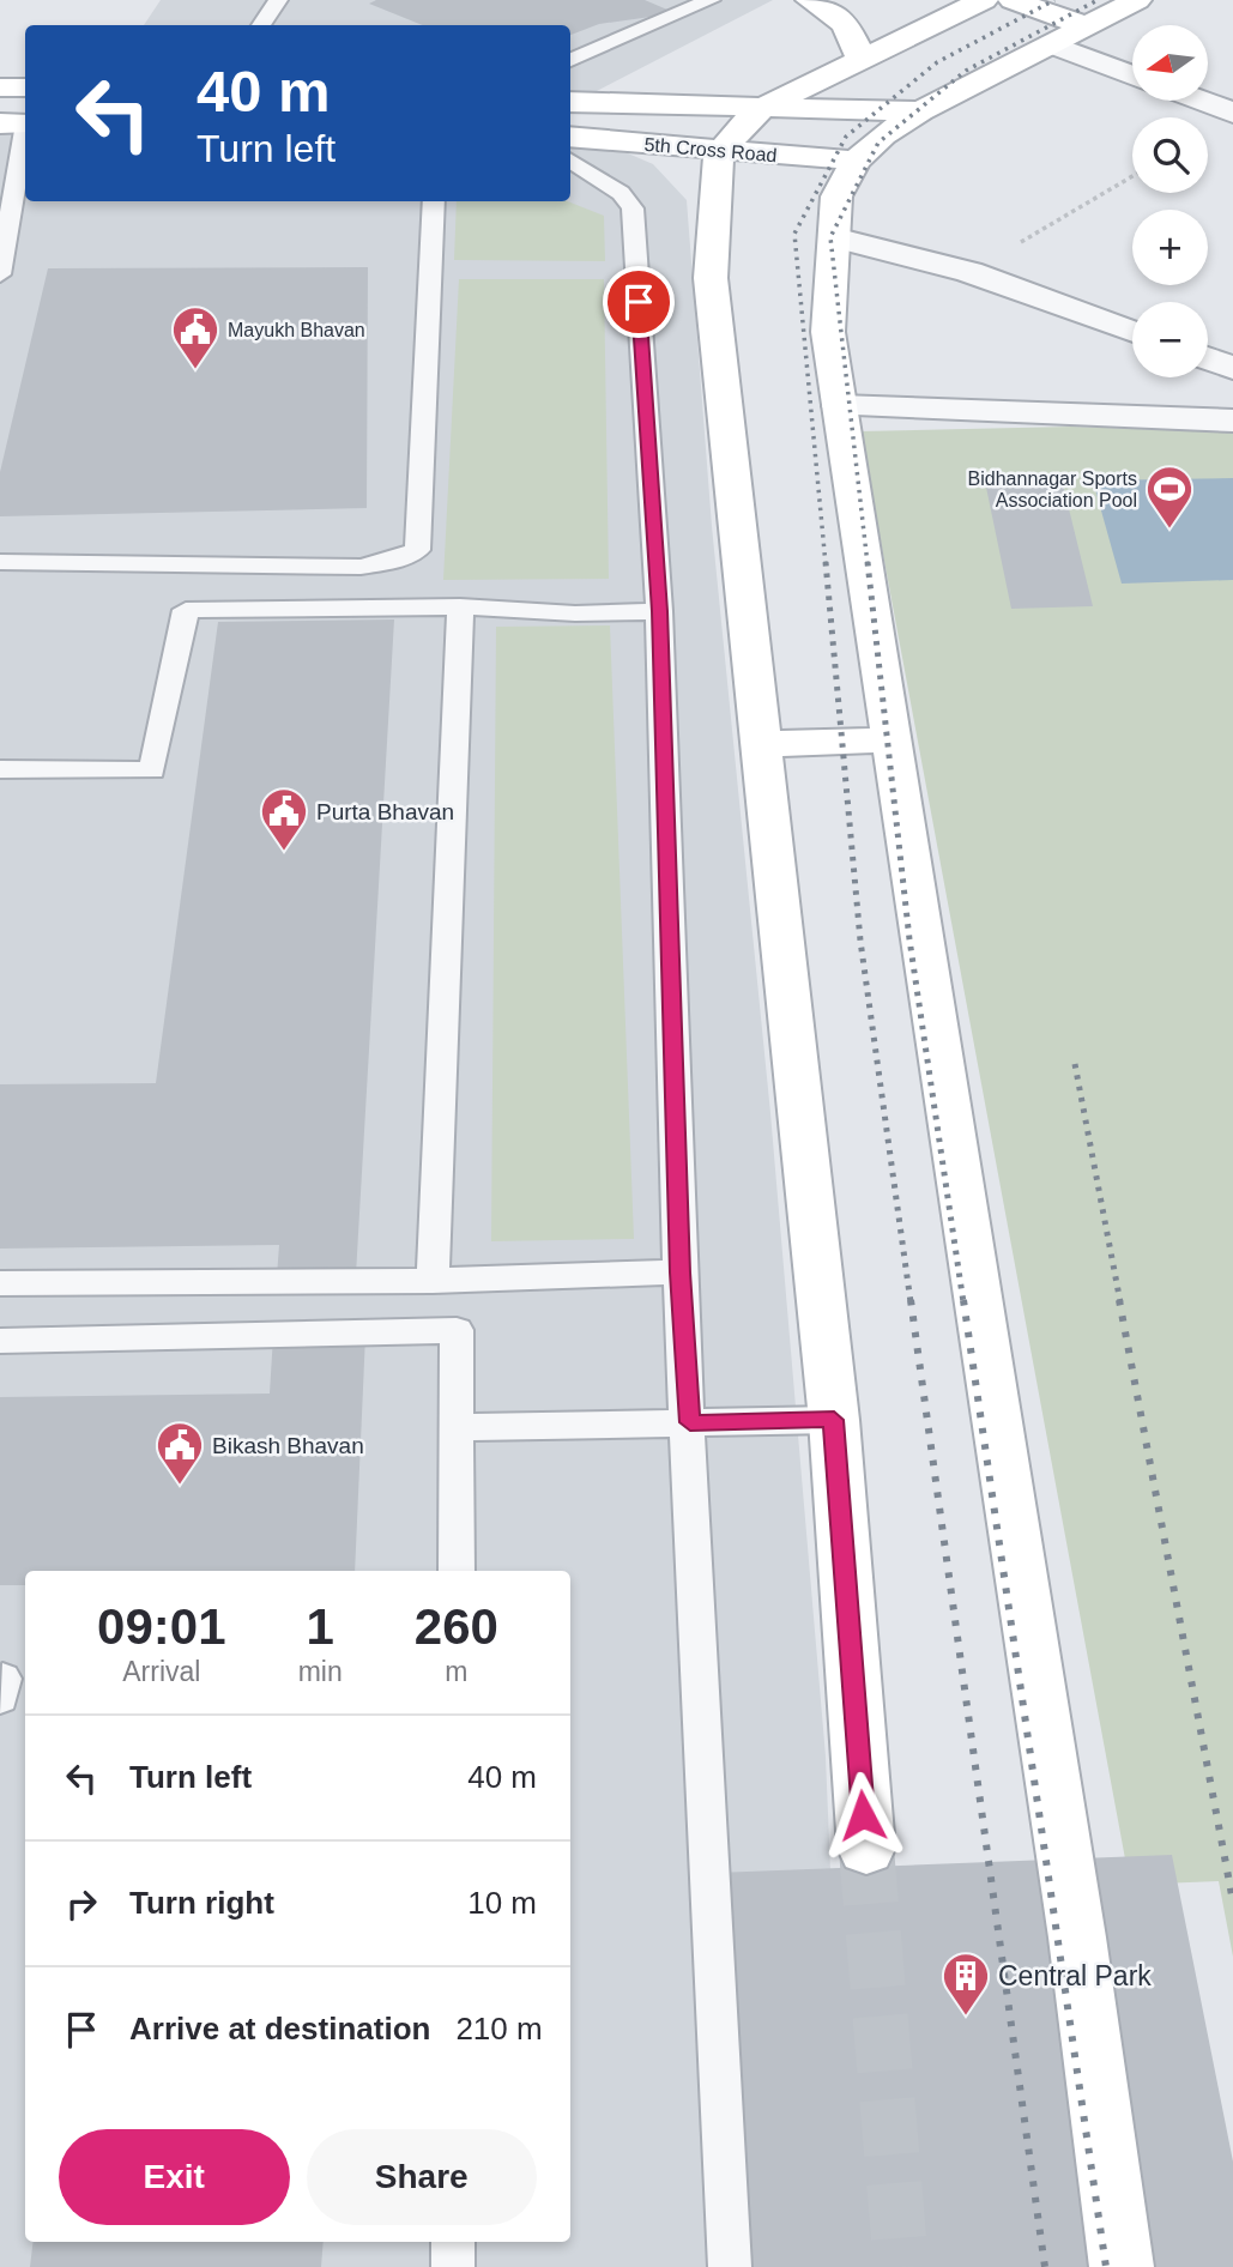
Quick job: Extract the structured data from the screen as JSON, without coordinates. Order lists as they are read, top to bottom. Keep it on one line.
{"streets":{"main road":["5th Cross Road"]},"places":{"public building":["Mayukh Bhavan","Purta Bhavan","Bikash Bhavan"],"sports":["Bidhannagar Sports Association Pool"],"building":["Central Park"]},"north":"left","page":{"map_buttons":["+","−"],"turn":["40 m","Turn left"],"eta":["09:01","Arrival","1","min","260","m"],"list":[{"name":"Turn left","value":"40 m"},{"name":"Turn right","value":"10 m"},{"name":"Arrive at destination","value":"210 m"}],"buttons":["Exit","Share"]}}
